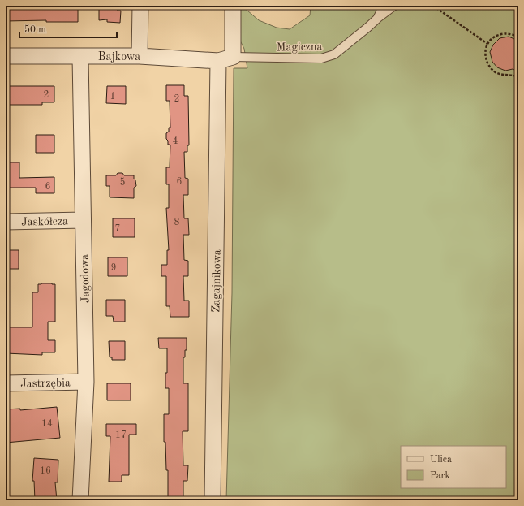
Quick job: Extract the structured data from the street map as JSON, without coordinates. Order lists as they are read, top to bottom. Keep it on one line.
{"streets":{"street":["Bajkowa","Jaskółcza","Jagodowa","Zagajnikowa","Jastrzębia"],"lane":["Magiczna"]},"crossings":[["Magiczna","Bajkowa"],["Magiczna","Zagajnikowa"],["Bajkowa","Jagodowa"],["Bajkowa","Zagajnikowa"],["Jaskółcza","Jagodowa"],["Jagodowa","Jastrzębia"]],"house_numbers":["2","1","2","4","6","5","6","8","7","9","14","17","16"],"legend":["Ulica","Park"],"scale_bar":"50 m"}
